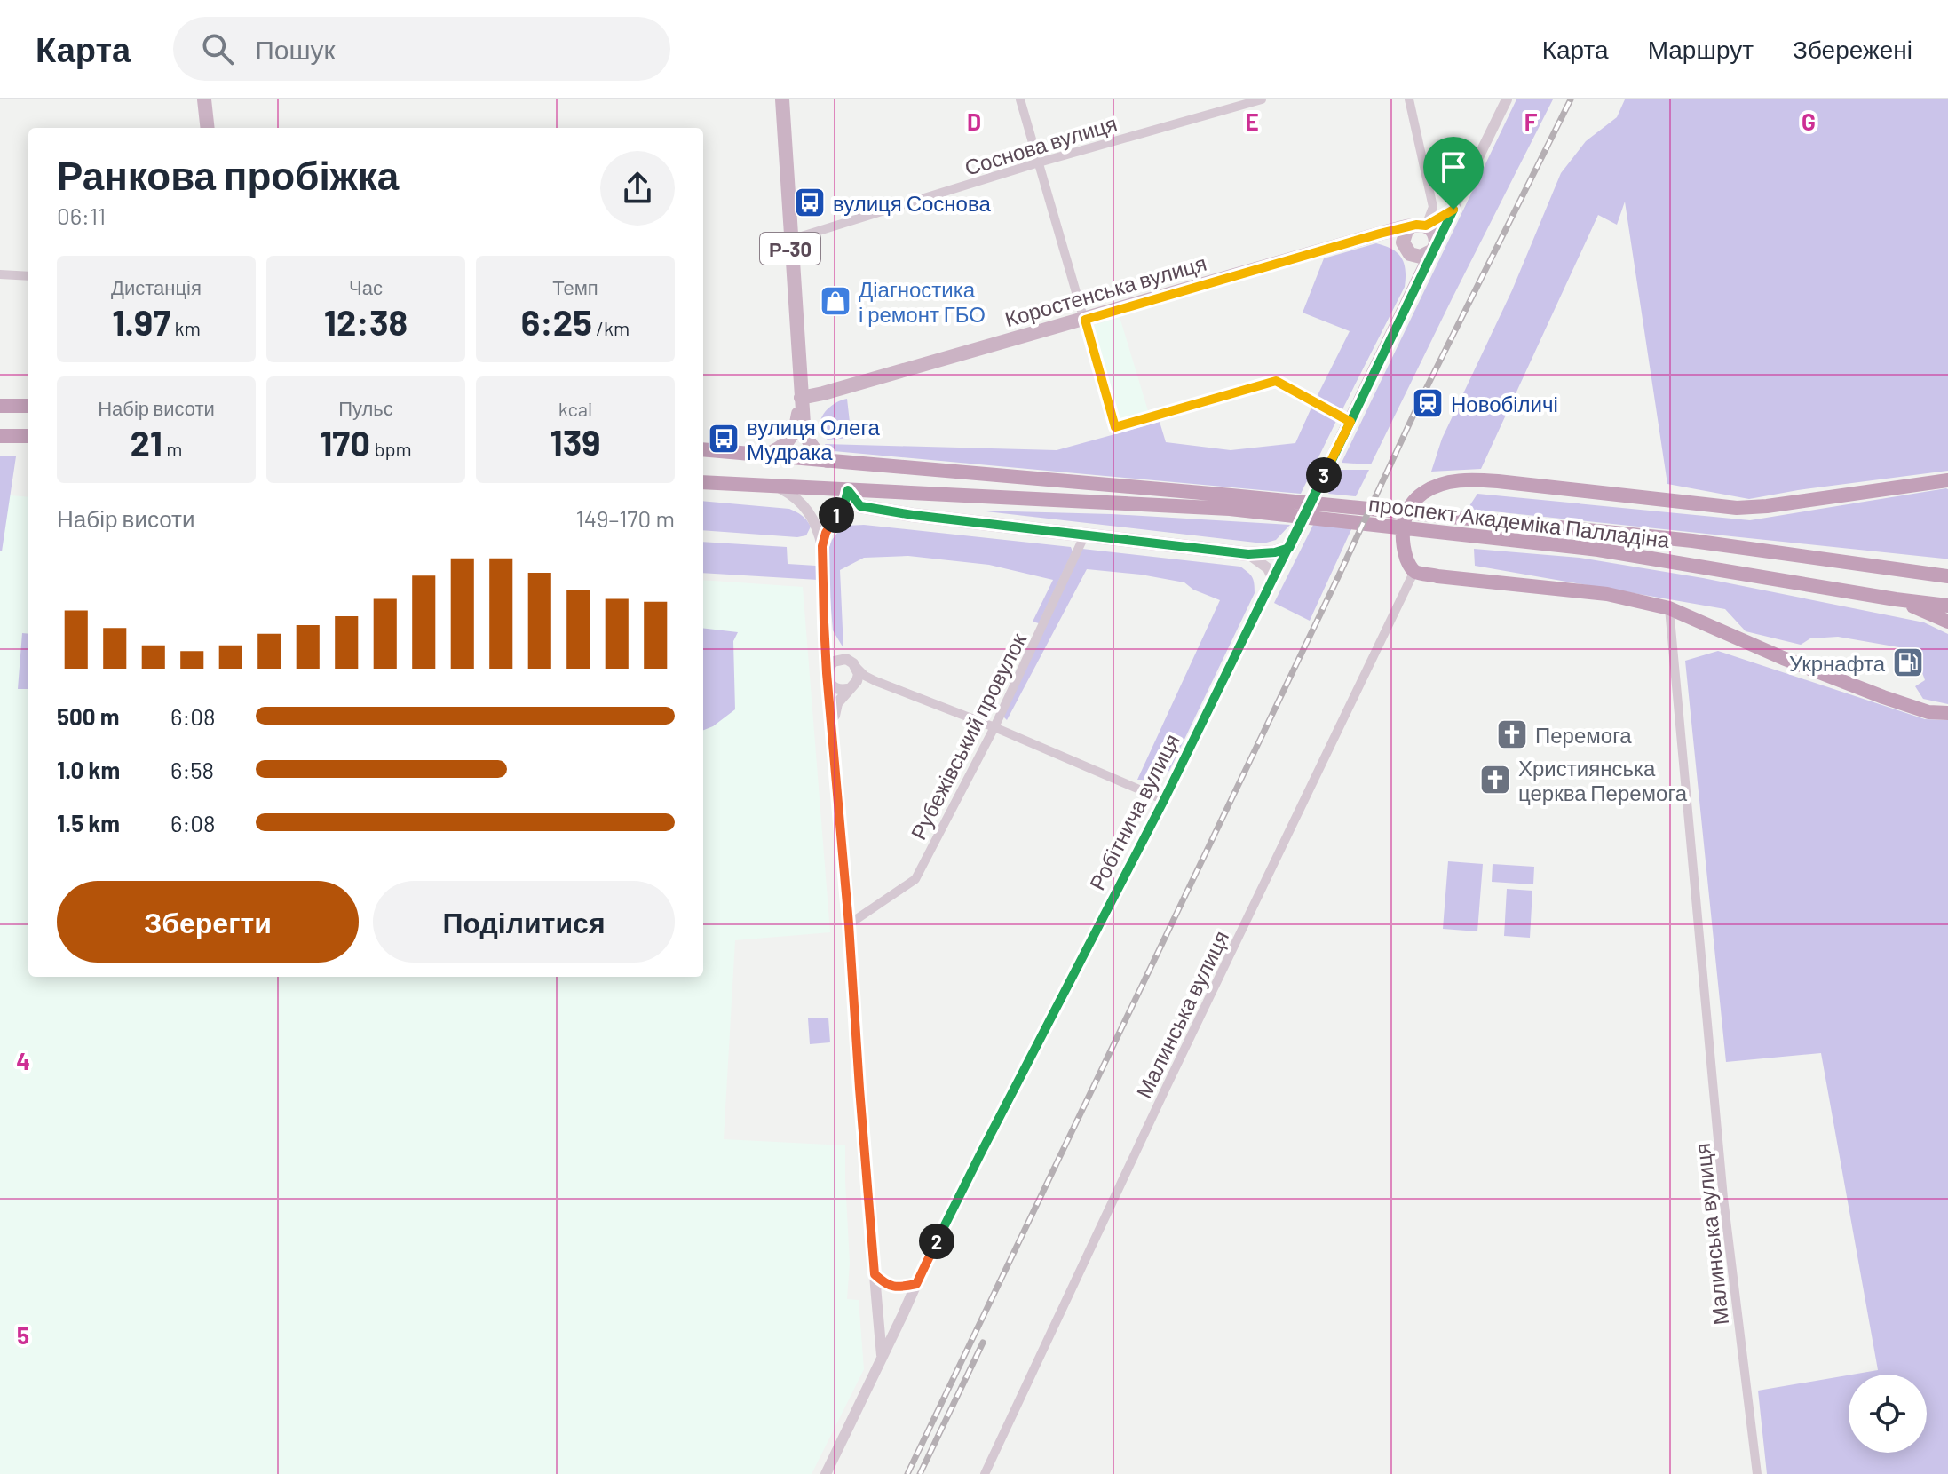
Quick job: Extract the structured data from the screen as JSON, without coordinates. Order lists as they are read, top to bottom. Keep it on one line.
{"streets":{"highway":["проспект Академіка Палладіна"],"main road":["Р-30","Коростенська вулиця","Робітнича вулиця"],"street":["Соснова вулиця","Рубежівський провулок","Малинська вулиця"]},"crossings":[["Соснова вулиця","Р-30"],["Р-30","Коростенська вулиця"],["Р-30","проспект Академіка Палладіна"],["Коростенська вулиця","Робітнича вулиця"]],"places":{"bus stop":["вулиця Соснова","вулиця Олега Мудрака"],"shop":["Діагностика і ремонт ГБО"],"station":["Новобіличі"],"fuel station":["Укрнафта"],"church":["Перемога","Християнська церква Перемога"]},"page":{"header":"Карта","search":"Пошук","nav":["Карта","Маршрут","Збережені"],"heading":["Ранкова пробіжка","06:11"],"stats":[["Дистанція","1.97 km"],["Час","12:38"],["Темп","6:25 /km"],["Набір висоти","21 m"],["Пульс","170 bpm"],["kcal","139"]],"pins":["3","1","2"],"chart":["Набір висоти","149–170 m"],"list":[{"name":"500 m","note":"6:08"},{"name":"1.0 km","note":"6:58"},{"name":"1.5 km","note":"6:08"}],"buttons":["Зберегти","Поділитися"]},"grid":{"columns":["D","E","F","G"],"rows":["4","5"]}}
